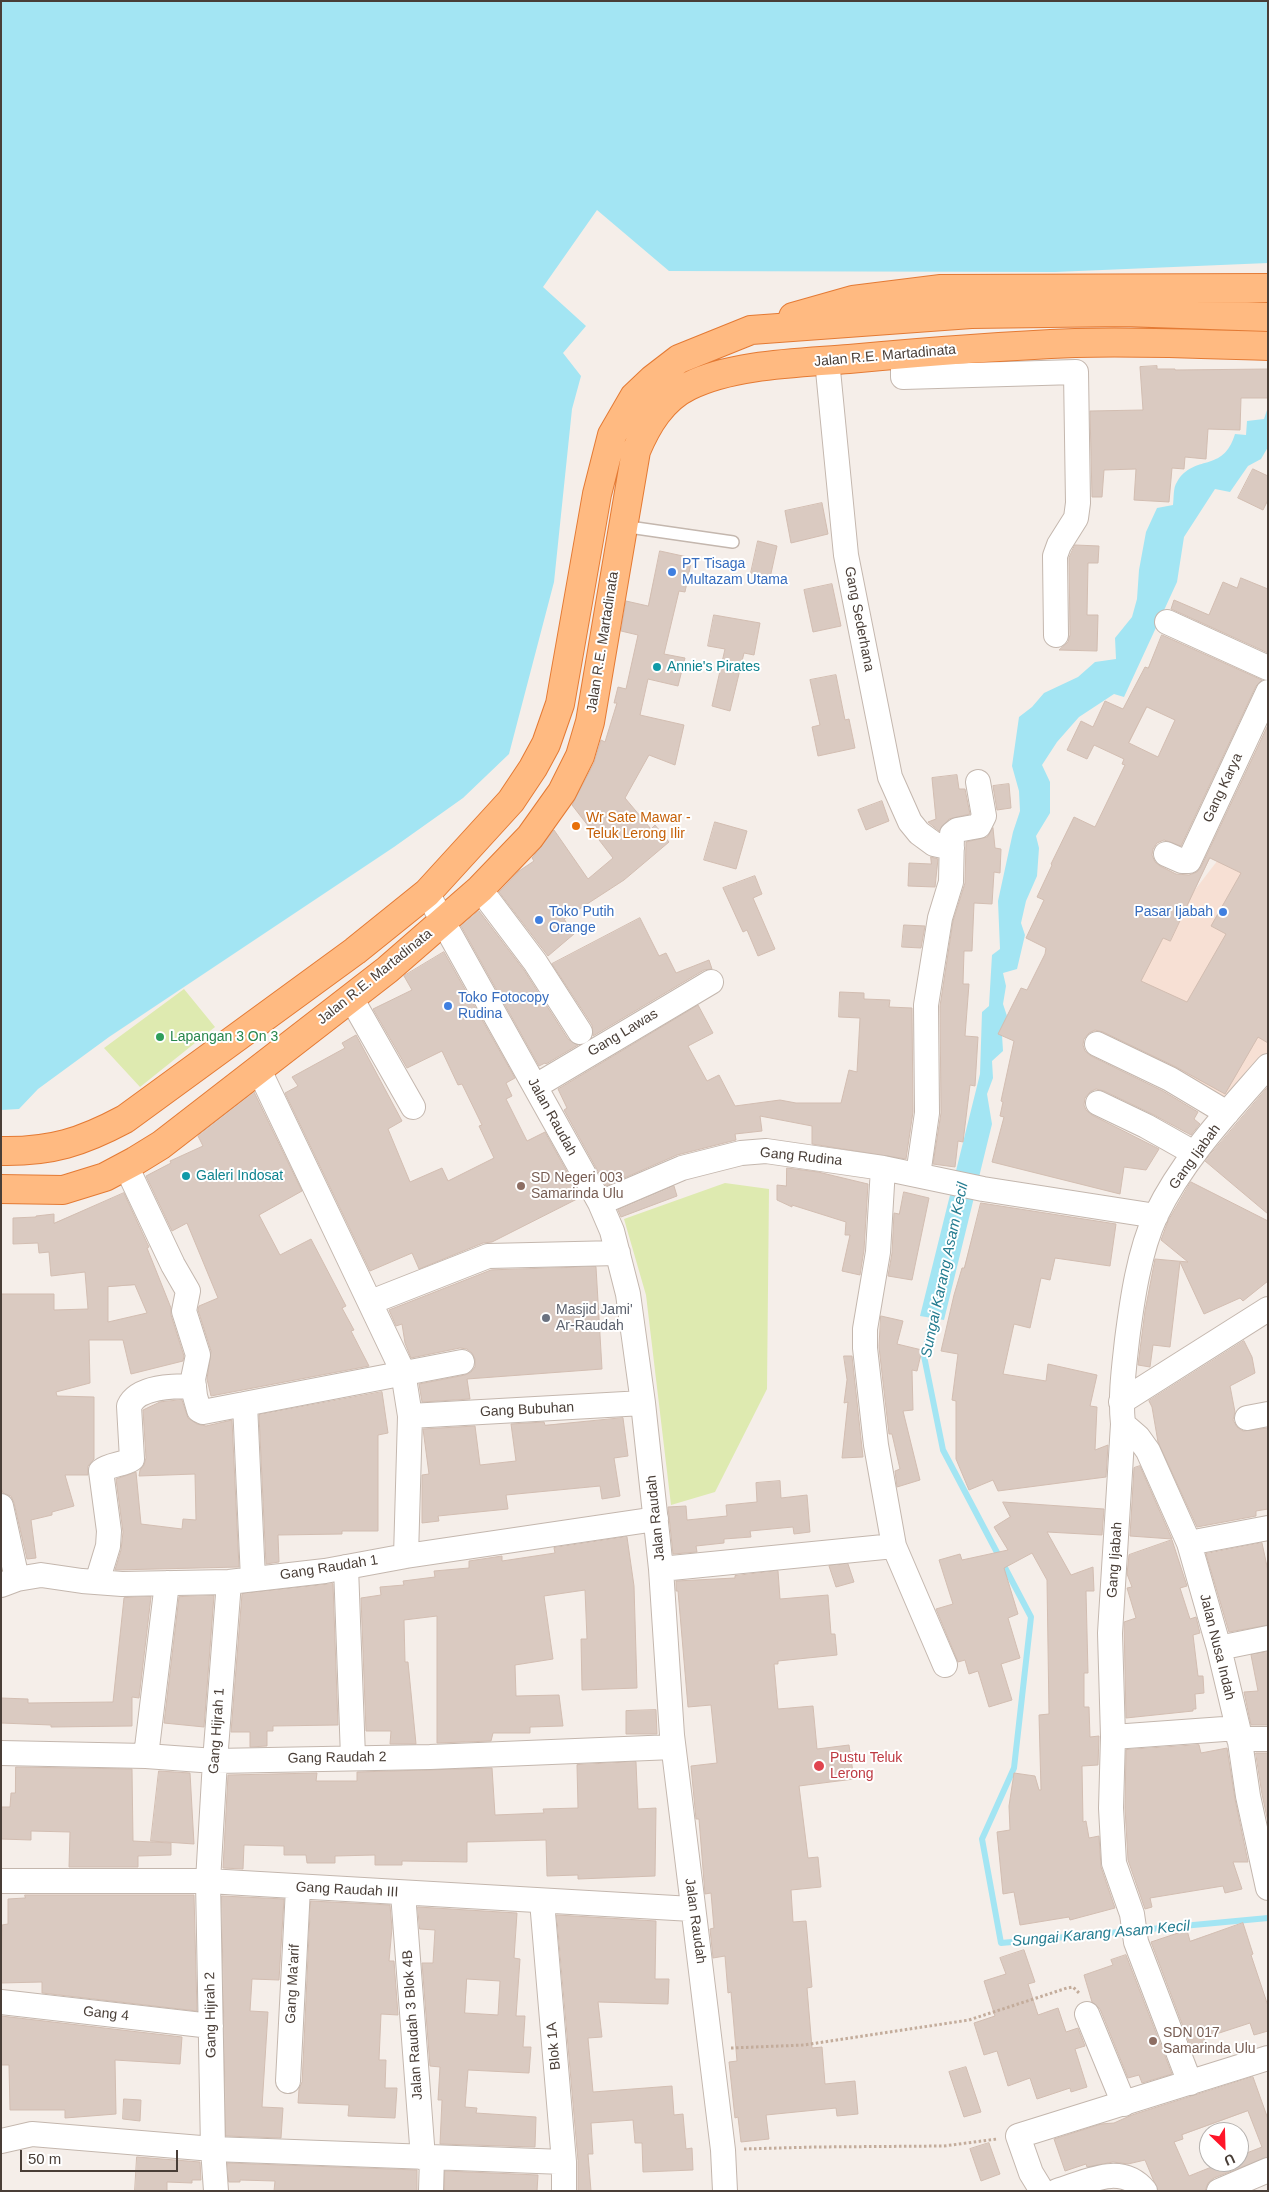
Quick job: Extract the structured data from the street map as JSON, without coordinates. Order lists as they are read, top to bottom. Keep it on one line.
{"streets":{"highway":["Jalan R.E. Martadinata"],"street":["Gang Sederhana","Gang Karya","Gang Lawas","Jalan Raudah","Gang Rudina","Gang Ijabah","Gang Bubuhan","Gang Raudah 1","Jalan Nusa Indah","Gang Hijrah 1","Gang Raudah 2","Gang Raudah III","Gang Ma'arif","Gang 4","Gang Hijrah 2","Jalan Raudah 3 Blok 4B","Blok 1A"]},"crossings":[["Jalan R.E. Martadinata","Gang Sederhana"],["Jalan R.E. Martadinata","Jalan Raudah"],["Gang Lawas","Jalan Raudah"],["Jalan Raudah","Gang Rudina"],["Jalan Raudah","Gang Bubuhan"],["Jalan Raudah","Gang Raudah 1"],["Jalan Raudah","Gang Raudah 2"],["Jalan Raudah","Gang Raudah III"],["Gang Rudina","Gang Ijabah"],["Gang Ijabah","Jalan Nusa Indah"],["Gang Raudah 1","Gang Hijrah 1"],["Gang Hijrah 1","Gang Raudah 2"],["Gang Hijrah 1","Gang Raudah III"],["Gang Hijrah 1","Gang Hijrah 2"],["Gang Raudah III","Gang Ma'arif"],["Gang Raudah III","Gang Hijrah 2"],["Gang Raudah III","Jalan Raudah 3 Blok 4B"],["Gang Raudah III","Blok 1A"],["Gang 4","Gang Hijrah 2"]],"water":["Sungai Karang Asam Kecil"],"places":["PT Tisaga Multazam Utama","Annie's Pirates","Wr Sate Mawar - Teluk Lerong Ilir","Pasar Ijabah","Toko Putih Orange","Toko Fotocopy Rudina","Lapangan 3 On 3","Galeri Indosat","SD Negeri 003 Samarinda Ulu","Masjid Jami' Ar-Raudah","Pustu Teluk Lerong","SDN 017 Samarinda Ulu"],"scale_bar":"50 m","north":"bottom right"}
